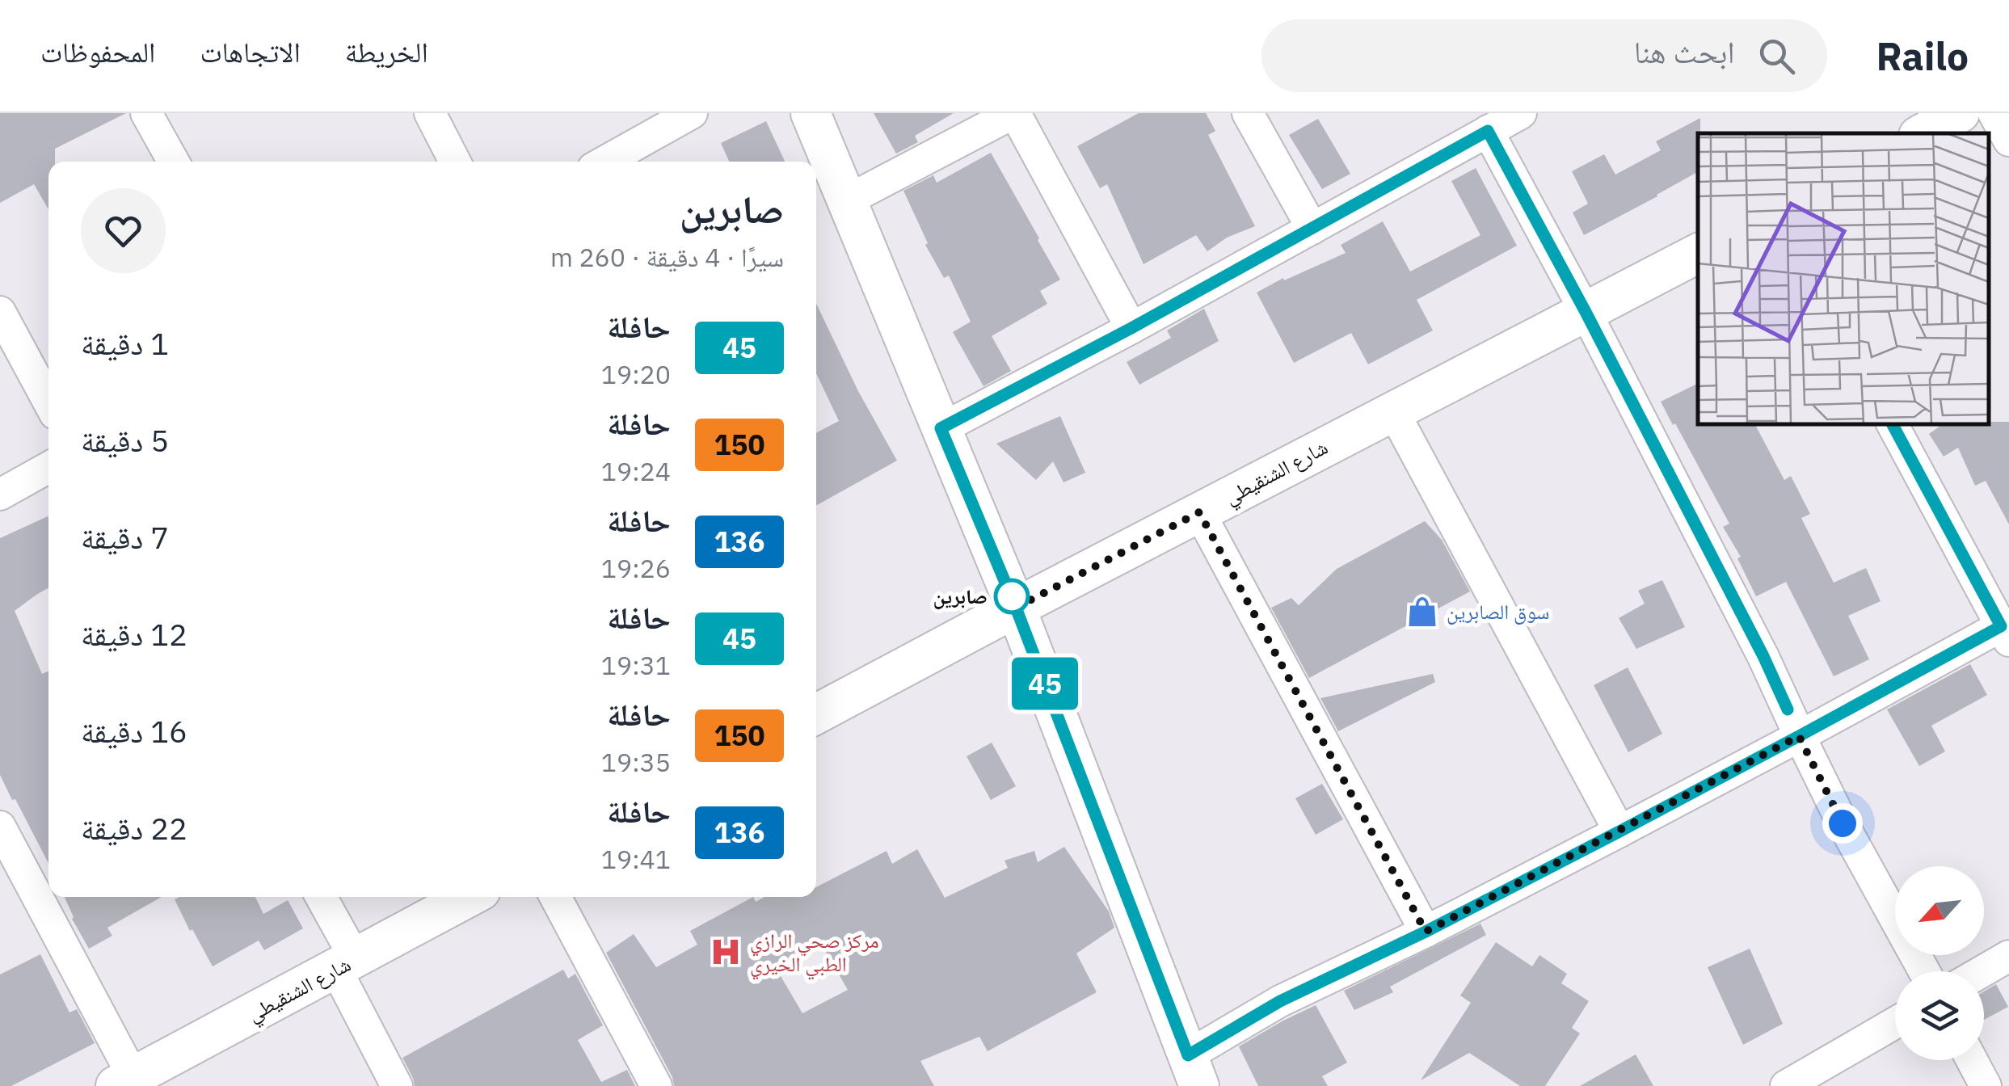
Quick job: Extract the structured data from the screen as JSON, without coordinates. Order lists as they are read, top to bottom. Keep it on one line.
{"streets":{"street":["شارع الشنقيطي"]},"places":{"other":["صابرين"],"shop":["سوق الصابرين"],"hospital":["مركز صحي الرازي الطبي الخيري"]},"lines":["bus line 45"],"north":"bottom left","page":{"header":"Railo","search":"ابحث هنا","nav":["الخريطة","الاتجاهات","المحفوظات"],"on_map":"45","heading":["صابرين","سيرًا · 4 دقيقة · 260 m"],"list":[{"mark":"45","name":"حافلة","note":"19:20","value":"1 دقيقة"},{"mark":"150","name":"حافلة","note":"19:24","value":"5 دقيقة"},{"mark":"136","name":"حافلة","note":"19:26","value":"7 دقيقة"},{"mark":"45","name":"حافلة","note":"19:31","value":"12 دقيقة"},{"mark":"150","name":"حافلة","note":"19:35","value":"16 دقيقة"},{"mark":"136","name":"حافلة","note":"19:41","value":"22 دقيقة"}]}}
